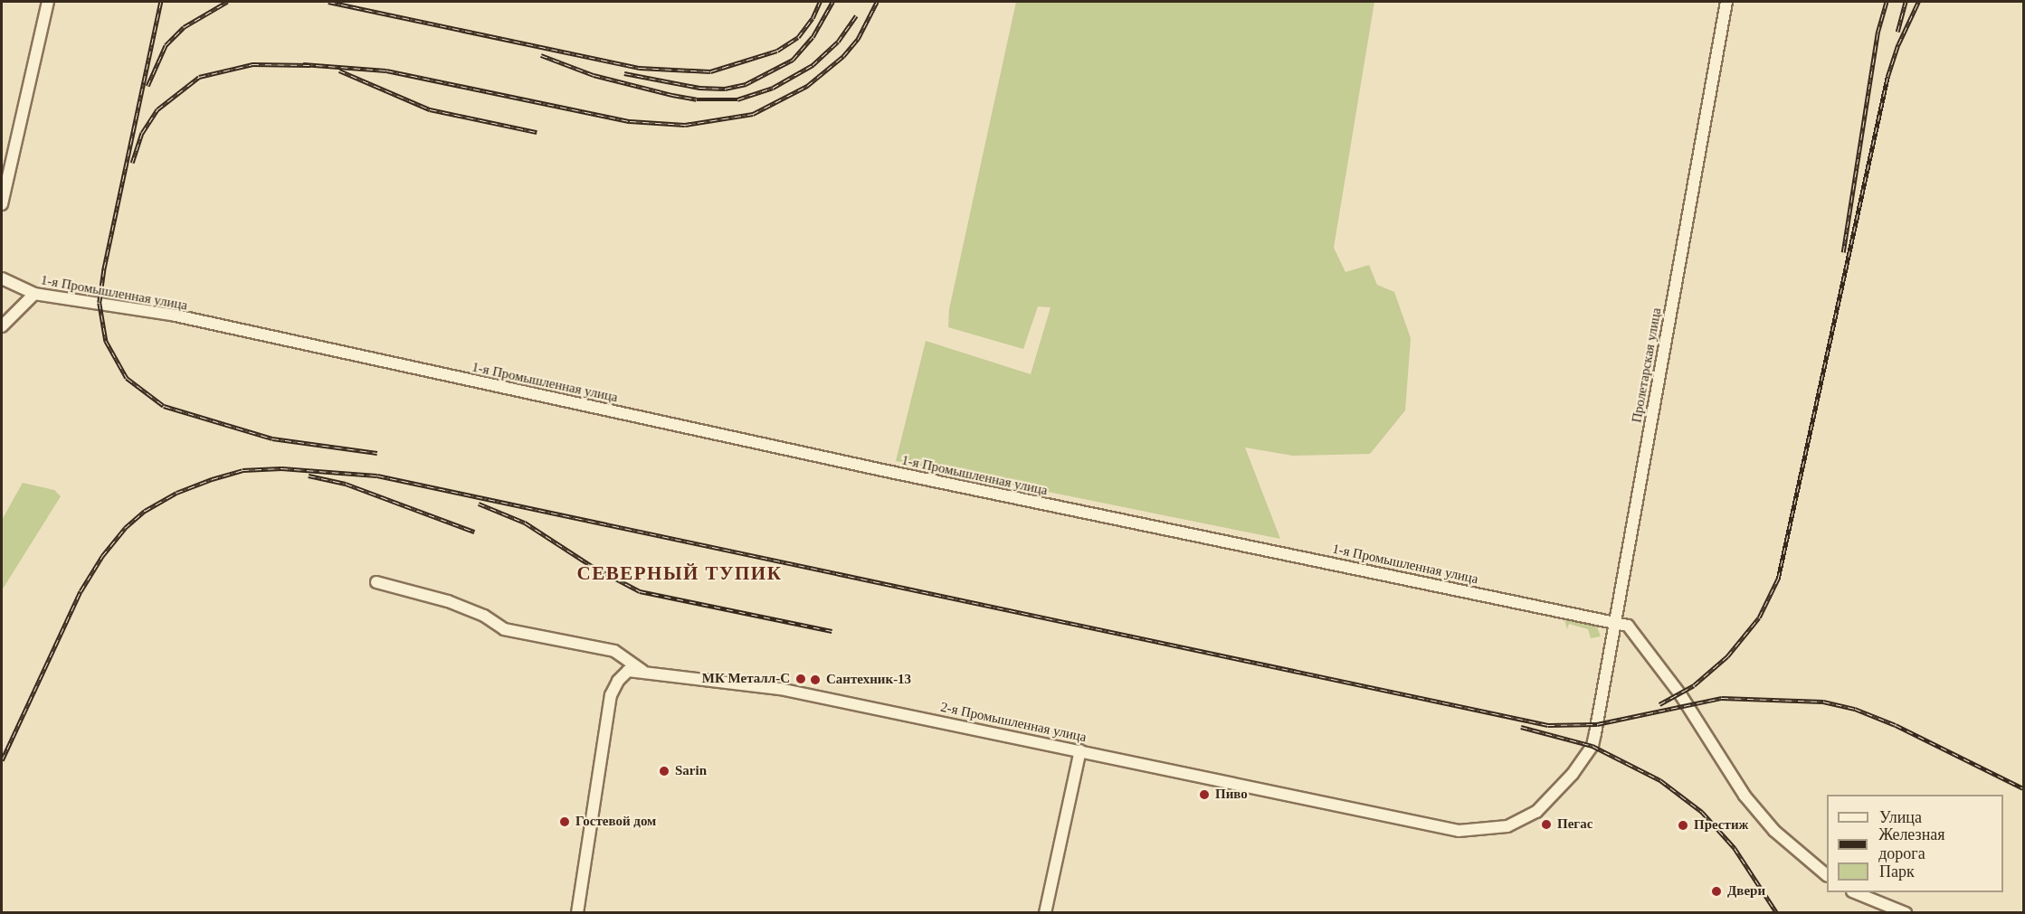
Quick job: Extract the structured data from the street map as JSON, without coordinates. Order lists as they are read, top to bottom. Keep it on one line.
{"streets":{"street":["1-я Промышленная улица","Пролетарская улица","2-я Промышленная улица"]},"crossings":[["1-я Промышленная улица","Пролетарская улица"],["Пролетарская улица","2-я Промышленная улица"]],"districts":["СЕВЕРНЫЙ ТУПИК"],"places":["МК Металл-С","Сантехник-13","Sarin","Пиво","Гостевой дом","Пегас","Престиж","Двери"],"legend":["Улица","Железная дорога","Парк"]}
